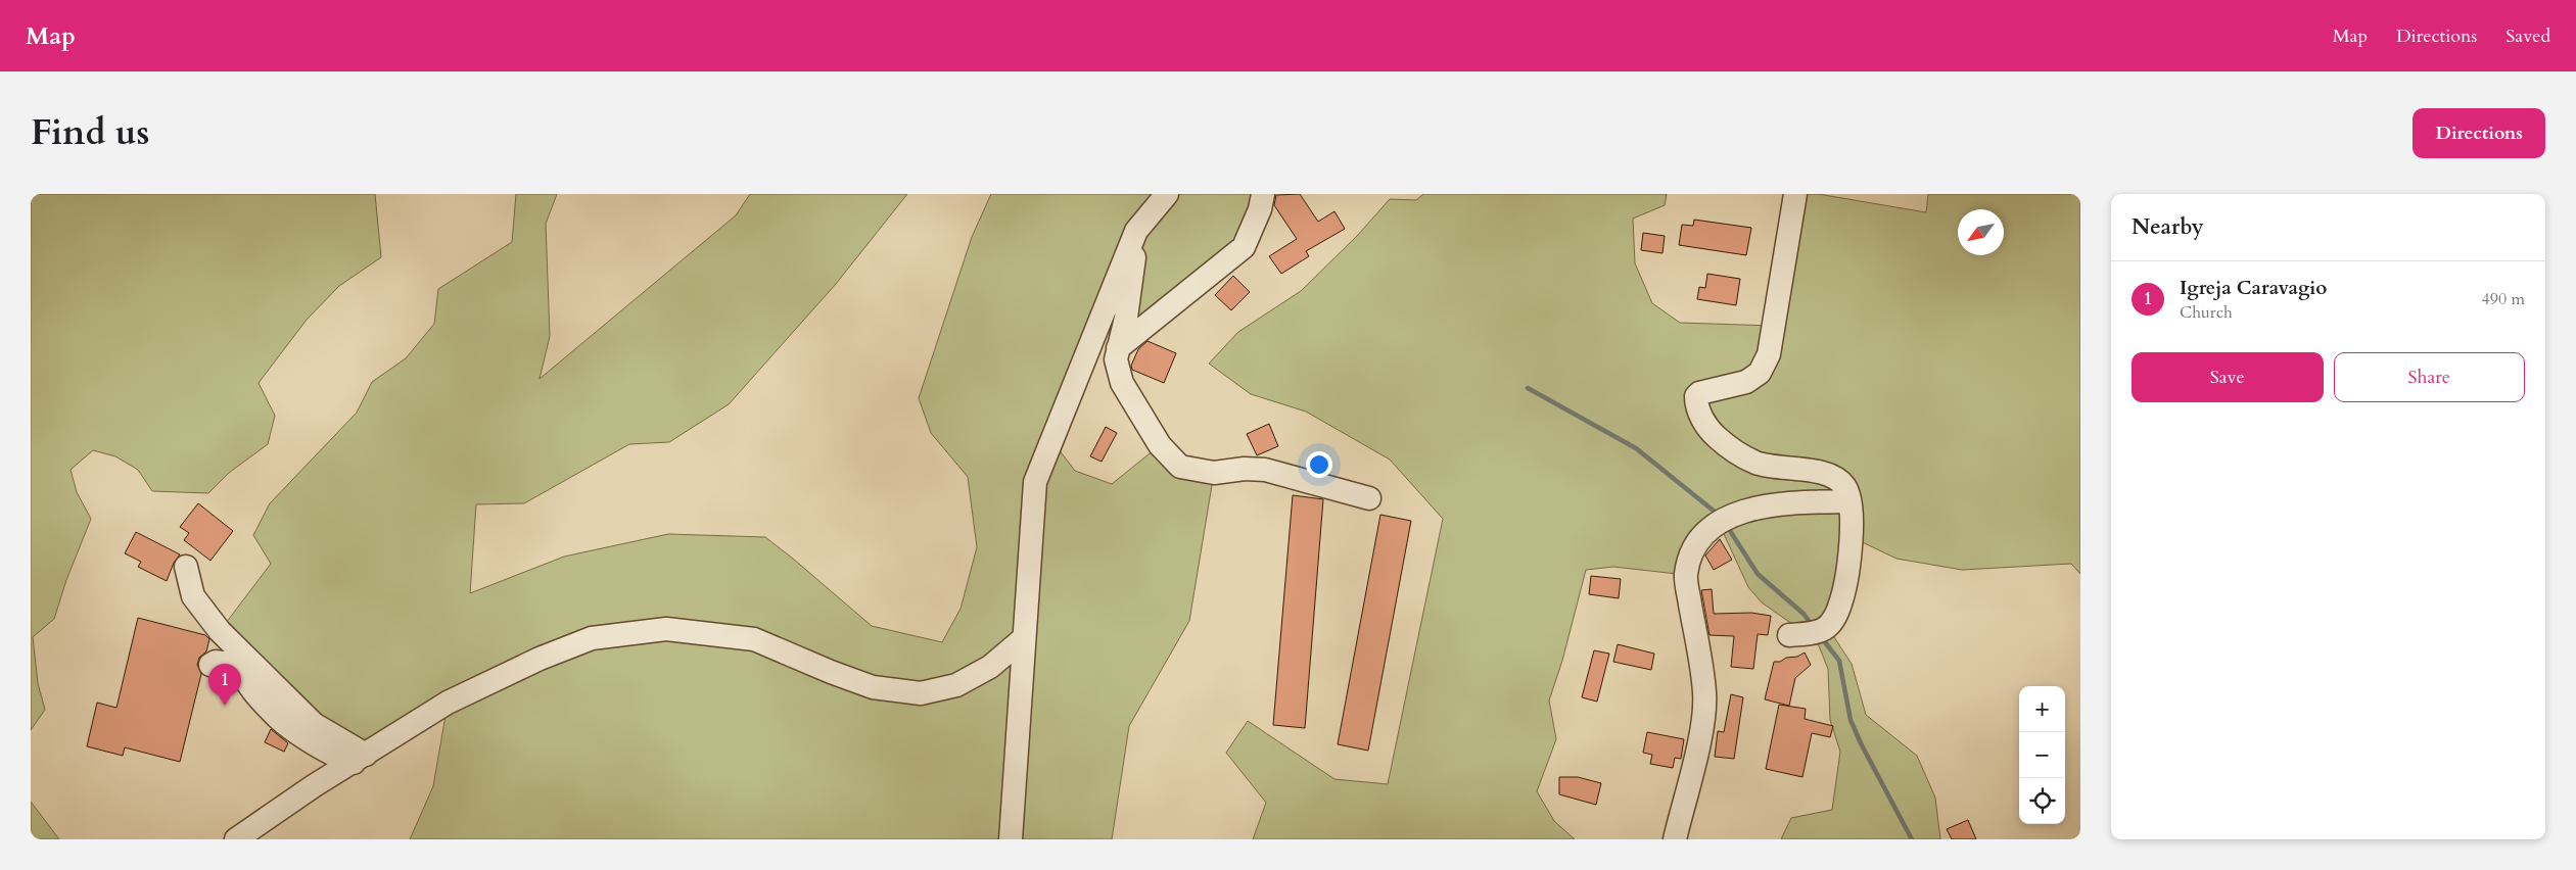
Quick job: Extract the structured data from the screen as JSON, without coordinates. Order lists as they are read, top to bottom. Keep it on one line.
{"north":"bottom left","page":{"header":"Map","nav":["Map","Directions","Saved"],"title":"Find us","buttons":["Directions",["Save","Share"]],"heading":"Nearby","list":[{"mark":"1","name":"Igreja Caravagio","note":"Church","value":"490 m"}],"pins":"1","map_buttons":["+","−"]}}
